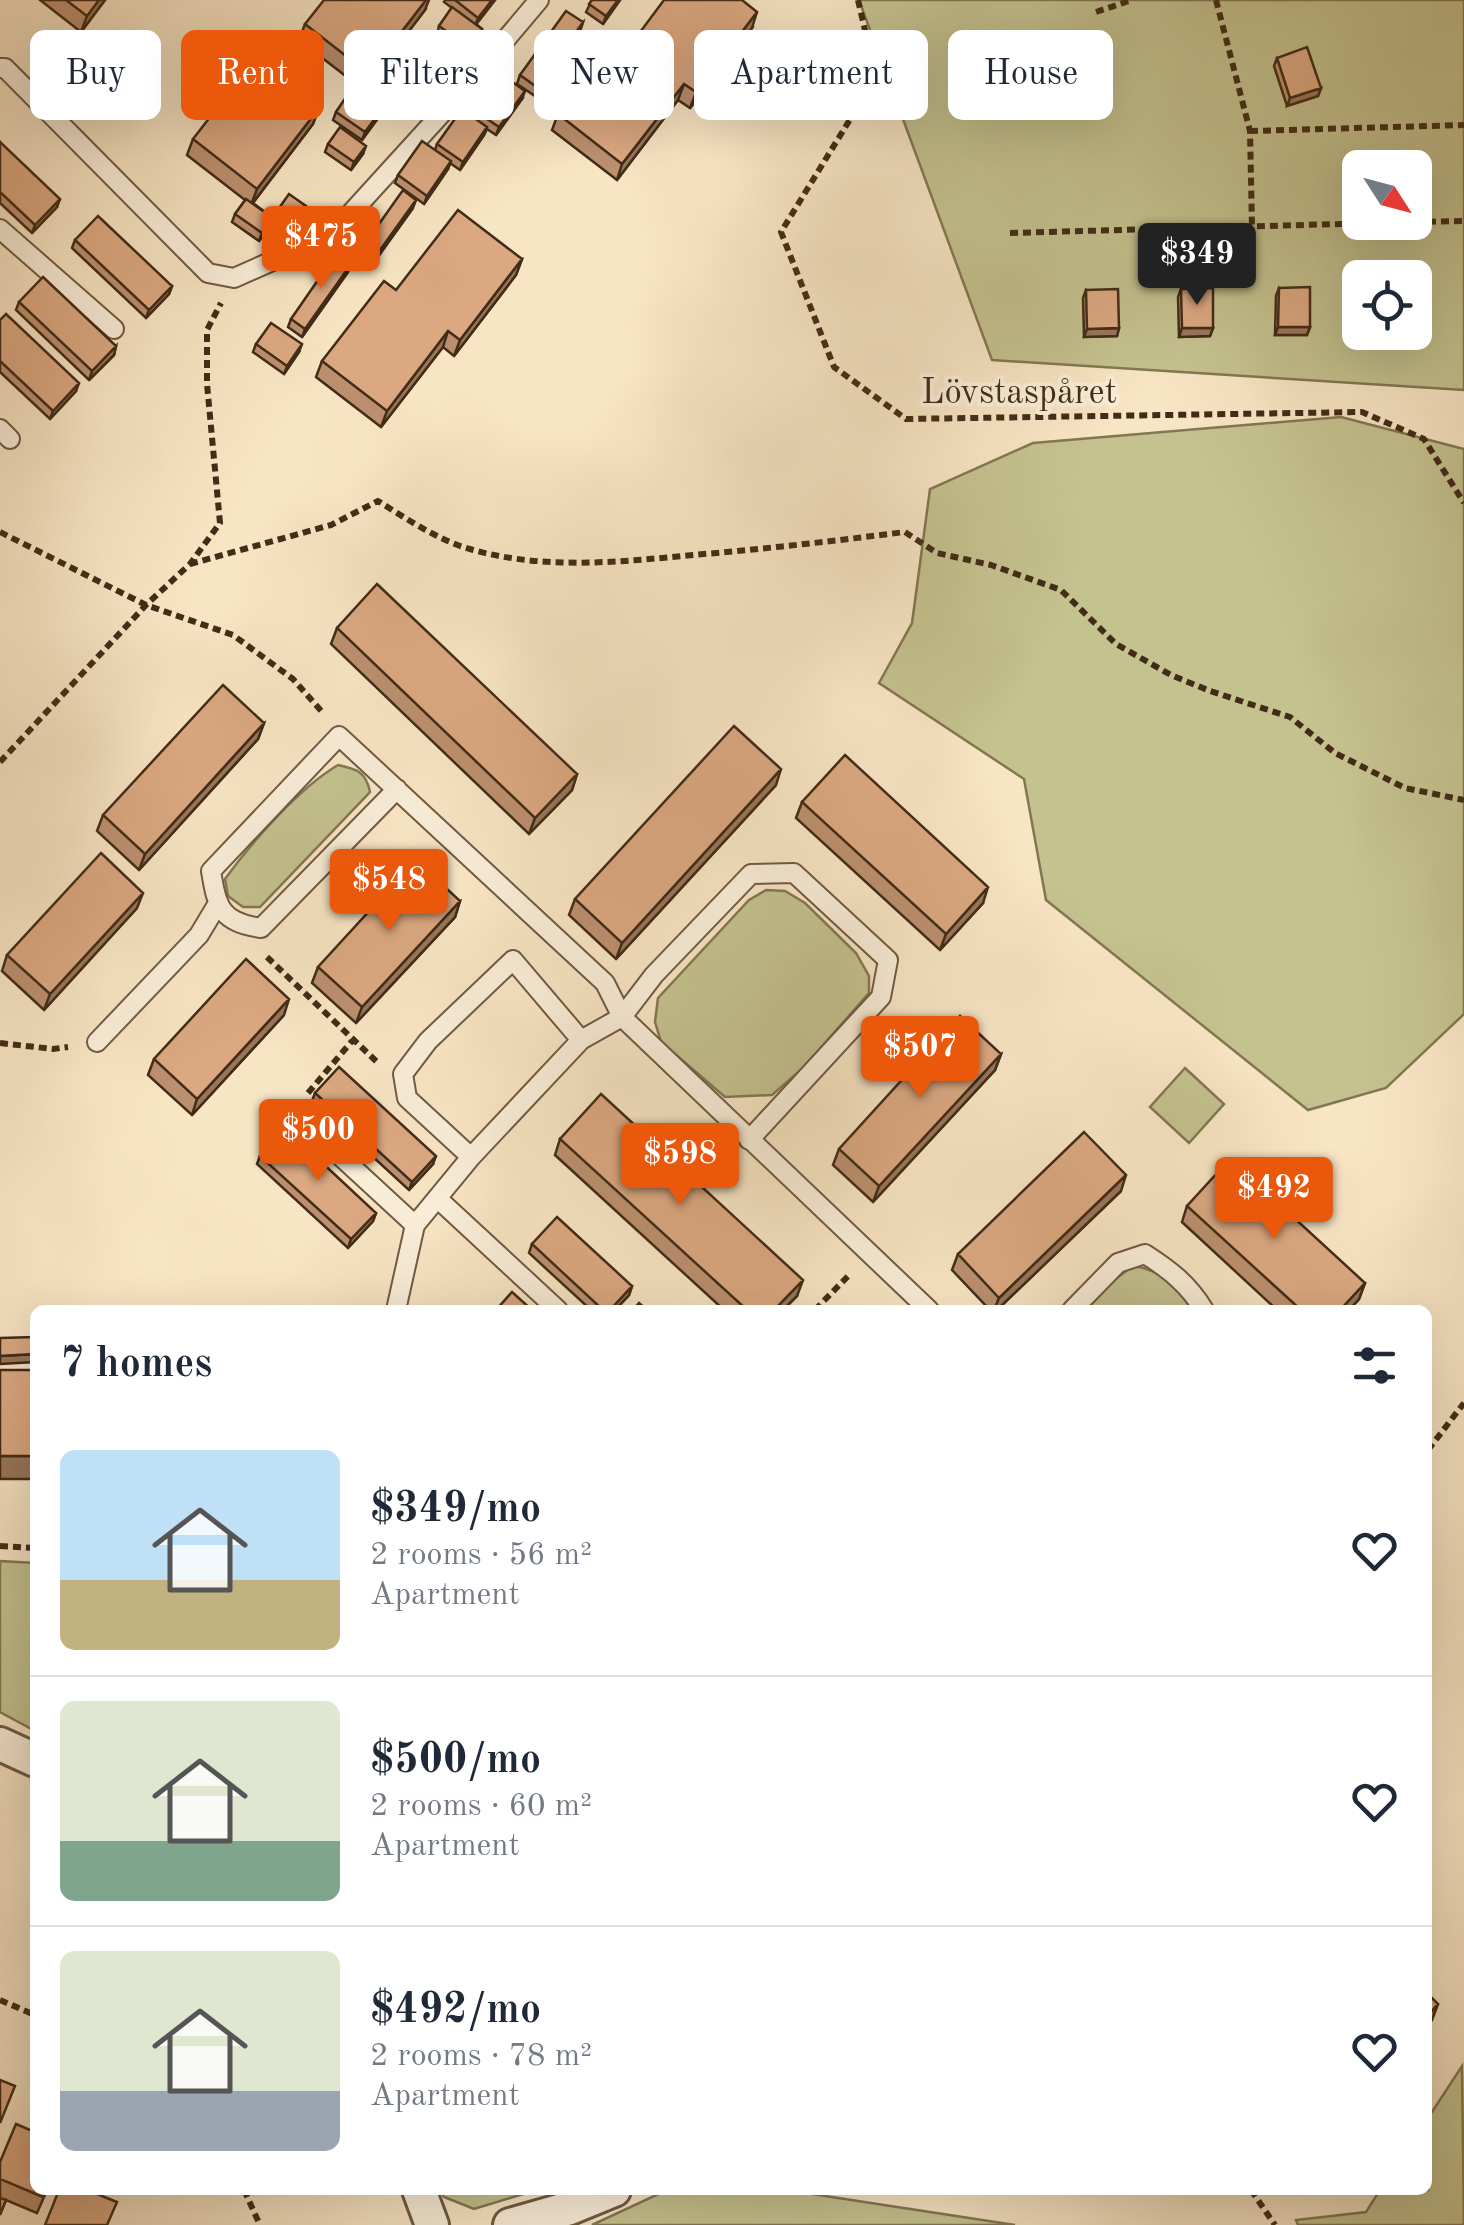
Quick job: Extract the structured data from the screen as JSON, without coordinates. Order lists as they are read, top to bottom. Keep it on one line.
{"streets":{"path":["Lövstaspåret"]},"north":"bottom right","page":{"chip":["Buy","Rent","Filters","New","Apartment","House"],"price":["$475","$349","$548","$507","$500","$598","$492"],"heading":"7 homes","list":[{"name":"$349/mo","note":"2 rooms · 56 m² · Apartment"},{"name":"$500/mo","note":"2 rooms · 60 m² · Apartment"},{"name":"$492/mo","note":"2 rooms · 78 m² · Apartment"}]}}
